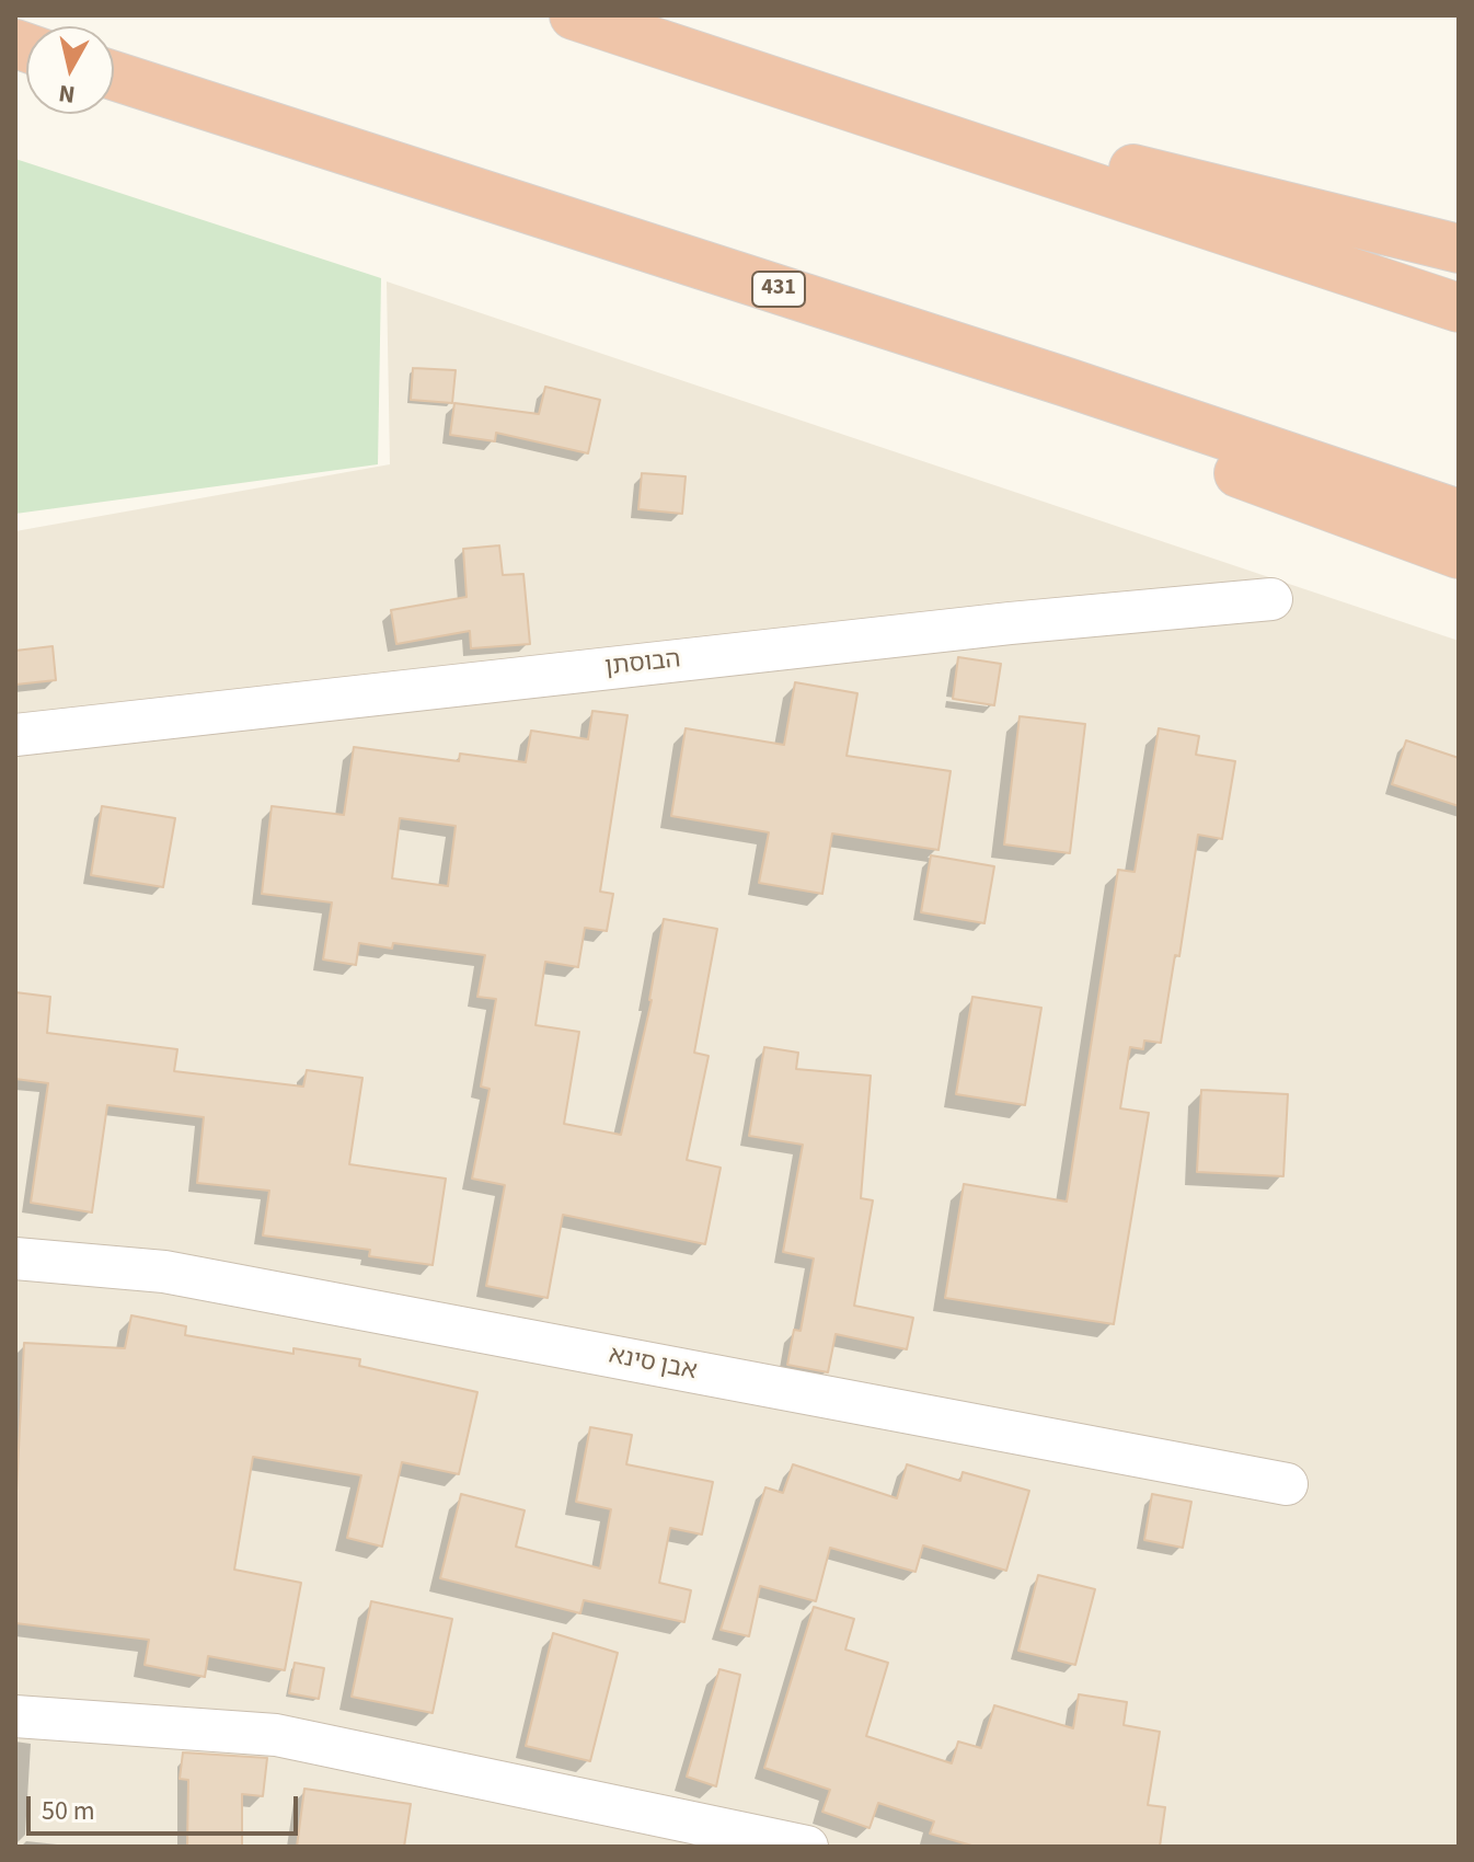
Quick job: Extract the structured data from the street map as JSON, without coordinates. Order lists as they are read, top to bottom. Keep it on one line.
{"streets":{"highway":["431"],"street":["הבוסתן","אבן סינא"]},"scale_bar":"50 m","north":"bottom"}
